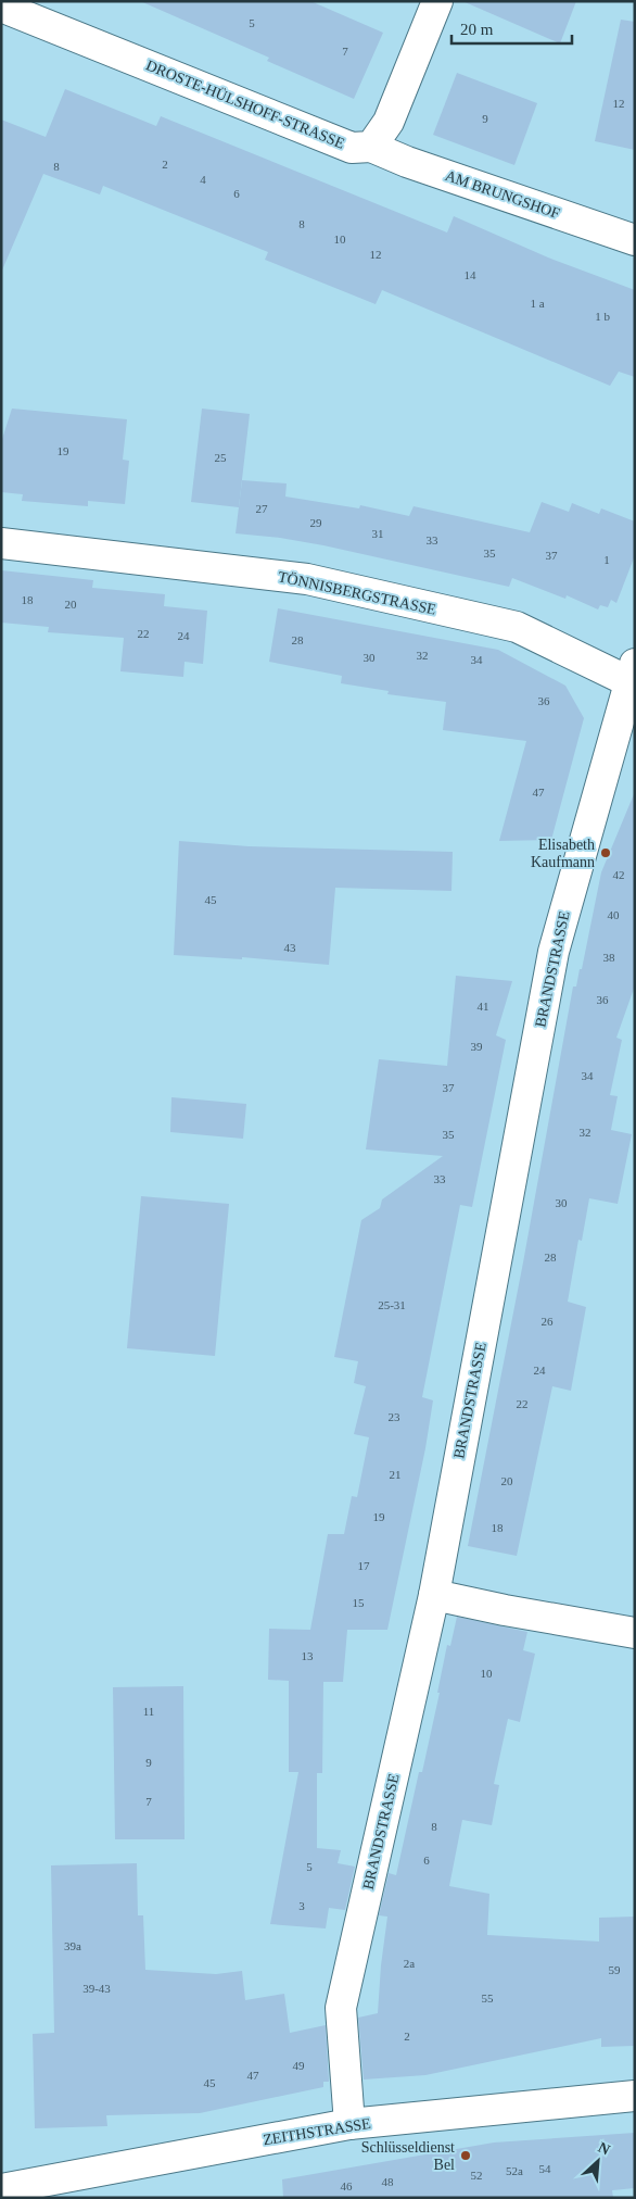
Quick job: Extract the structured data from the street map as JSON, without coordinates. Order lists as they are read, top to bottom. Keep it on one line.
{"streets":{"street":["DROSTE-HÜLSHOFF-STRASSE","AM BRUNGSHOF","TÖNNISBERGSTRASSE","BRANDSTRASSE","ZEITHSTRASSE"]},"crossings":[["DROSTE-HÜLSHOFF-STRASSE","AM BRUNGSHOF"],["TÖNNISBERGSTRASSE","BRANDSTRASSE"],["BRANDSTRASSE","ZEITHSTRASSE"]],"places":["Elisabeth Kaufmann","Schlüsseldienst Bel"],"house_numbers":["5","7","12","9","2","8","4","6","8","10","12","14","1 a","1 b","19","25","27","29","31","33","35","37","1","18","20","22","24","28","32","30","34","36","47","42","45","40","43","38","36","41","39","34","37","32","35","33","30","28","25-31","26","24","22","23","21","20","19","18","17","15","13","10","11","9","7","8","6","5","3","39a","2a","59","39-43","55","2","49","47","45","54","52a","52","48","46"],"scale_bar":"20 m","north":"top right"}
